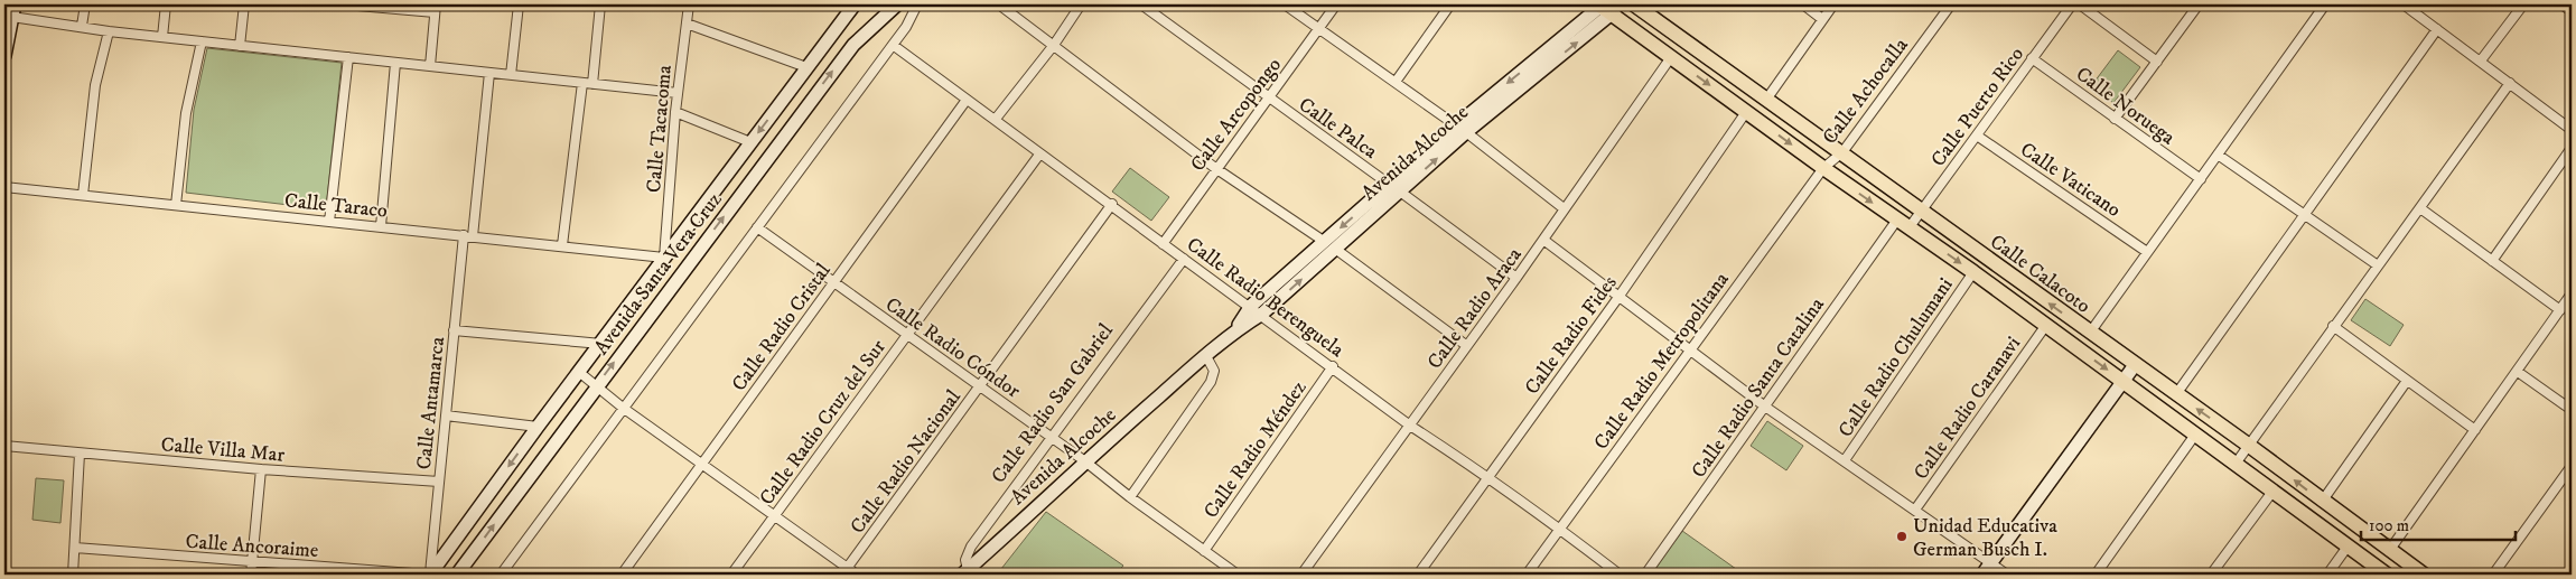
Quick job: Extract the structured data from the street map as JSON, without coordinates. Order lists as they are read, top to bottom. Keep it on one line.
{"streets":{"main road":["Calle Calacoto"],"street":["Calle Achocalla","Calle Noruega","Calle Puerto Rico","Calle Arcopongo","Calle Palca","Calle Tacacoma","Avenida Alcoche","Calle Vaticano","Calle Taraco","Avenida Santa Vera Cruz","Calle Radio Berenguela","Calle Radio Araca","Calle Radio Cristal","Calle Radio Fides","Calle Radio Cóndor","Calle Radio Chulumani","Calle Radio Metropolitana","Calle Radio Santa Catalina","Calle Antamarca","Calle Radio San Gabriel","Calle Radio Caranavi","Calle Radio Cruz del Sur","Calle Villa Mar","Calle Radio Méndez","Calle Radio Nacional","Calle Ancoraime"]},"crossings":[["Calle Achocalla","Calle Calacoto"],["Calle Achocalla","Calle Radio Metropolitana"],["Calle Noruega","Calle Puerto Rico"],["Calle Puerto Rico","Calle Vaticano"],["Calle Puerto Rico","Calle Calacoto"],["Calle Arcopongo","Calle Palca"],["Calle Arcopongo","Calle Radio Berenguela"],["Calle Palca","Avenida Alcoche"],["Calle Palca","Calle Radio Araca"],["Calle Tacacoma","Calle Taraco"],["Calle Tacacoma","Avenida Santa Vera Cruz"],["Avenida Alcoche","Calle Calacoto"],["Avenida Alcoche","Calle Radio Berenguela"],["Avenida Alcoche","Calle Radio Cóndor"],["Avenida Alcoche","Calle Radio San Gabriel"],["Calle Taraco","Avenida Santa Vera Cruz"],["Calle Taraco","Calle Antamarca"],["Avenida Santa Vera Cruz","Calle Antamarca"],["Avenida Santa Vera Cruz","Calle Ancoraime"],["Calle Calacoto","Calle Radio Araca"],["Calle Calacoto","Calle Radio Fides"],["Calle Calacoto","Calle Radio Chulumani"],["Calle Calacoto","Calle Radio Metropolitana"],["Calle Calacoto","Calle Radio Santa Catalina"],["Calle Calacoto","Calle Radio Caranavi"],["Calle Radio Berenguela","Calle Radio Araca"],["Calle Radio Berenguela","Calle Radio Cristal"],["Calle Radio Berenguela","Calle Radio Fides"],["Calle Radio Berenguela","Calle Radio Metropolitana"],["Calle Radio Berenguela","Calle Radio San Gabriel"],["Calle Radio Berenguela","Calle Radio Cruz del Sur"],["Calle Radio Berenguela","Calle Radio Méndez"],["Calle Radio Berenguela","Calle Radio Nacional"],["Calle Radio Cristal","Calle Radio Cóndor"],["Calle Radio Cóndor","Calle Radio San Gabriel"],["Calle Radio Cóndor","Calle Radio Cruz del Sur"],["Calle Radio Cóndor","Calle Radio Méndez"],["Calle Radio Cóndor","Calle Radio Nacional"],["Calle Antamarca","Calle Villa Mar"],["Calle Antamarca","Calle Ancoraime"]],"places":["Unidad Educativa German Busch I."],"scale_bar":"100 m"}
